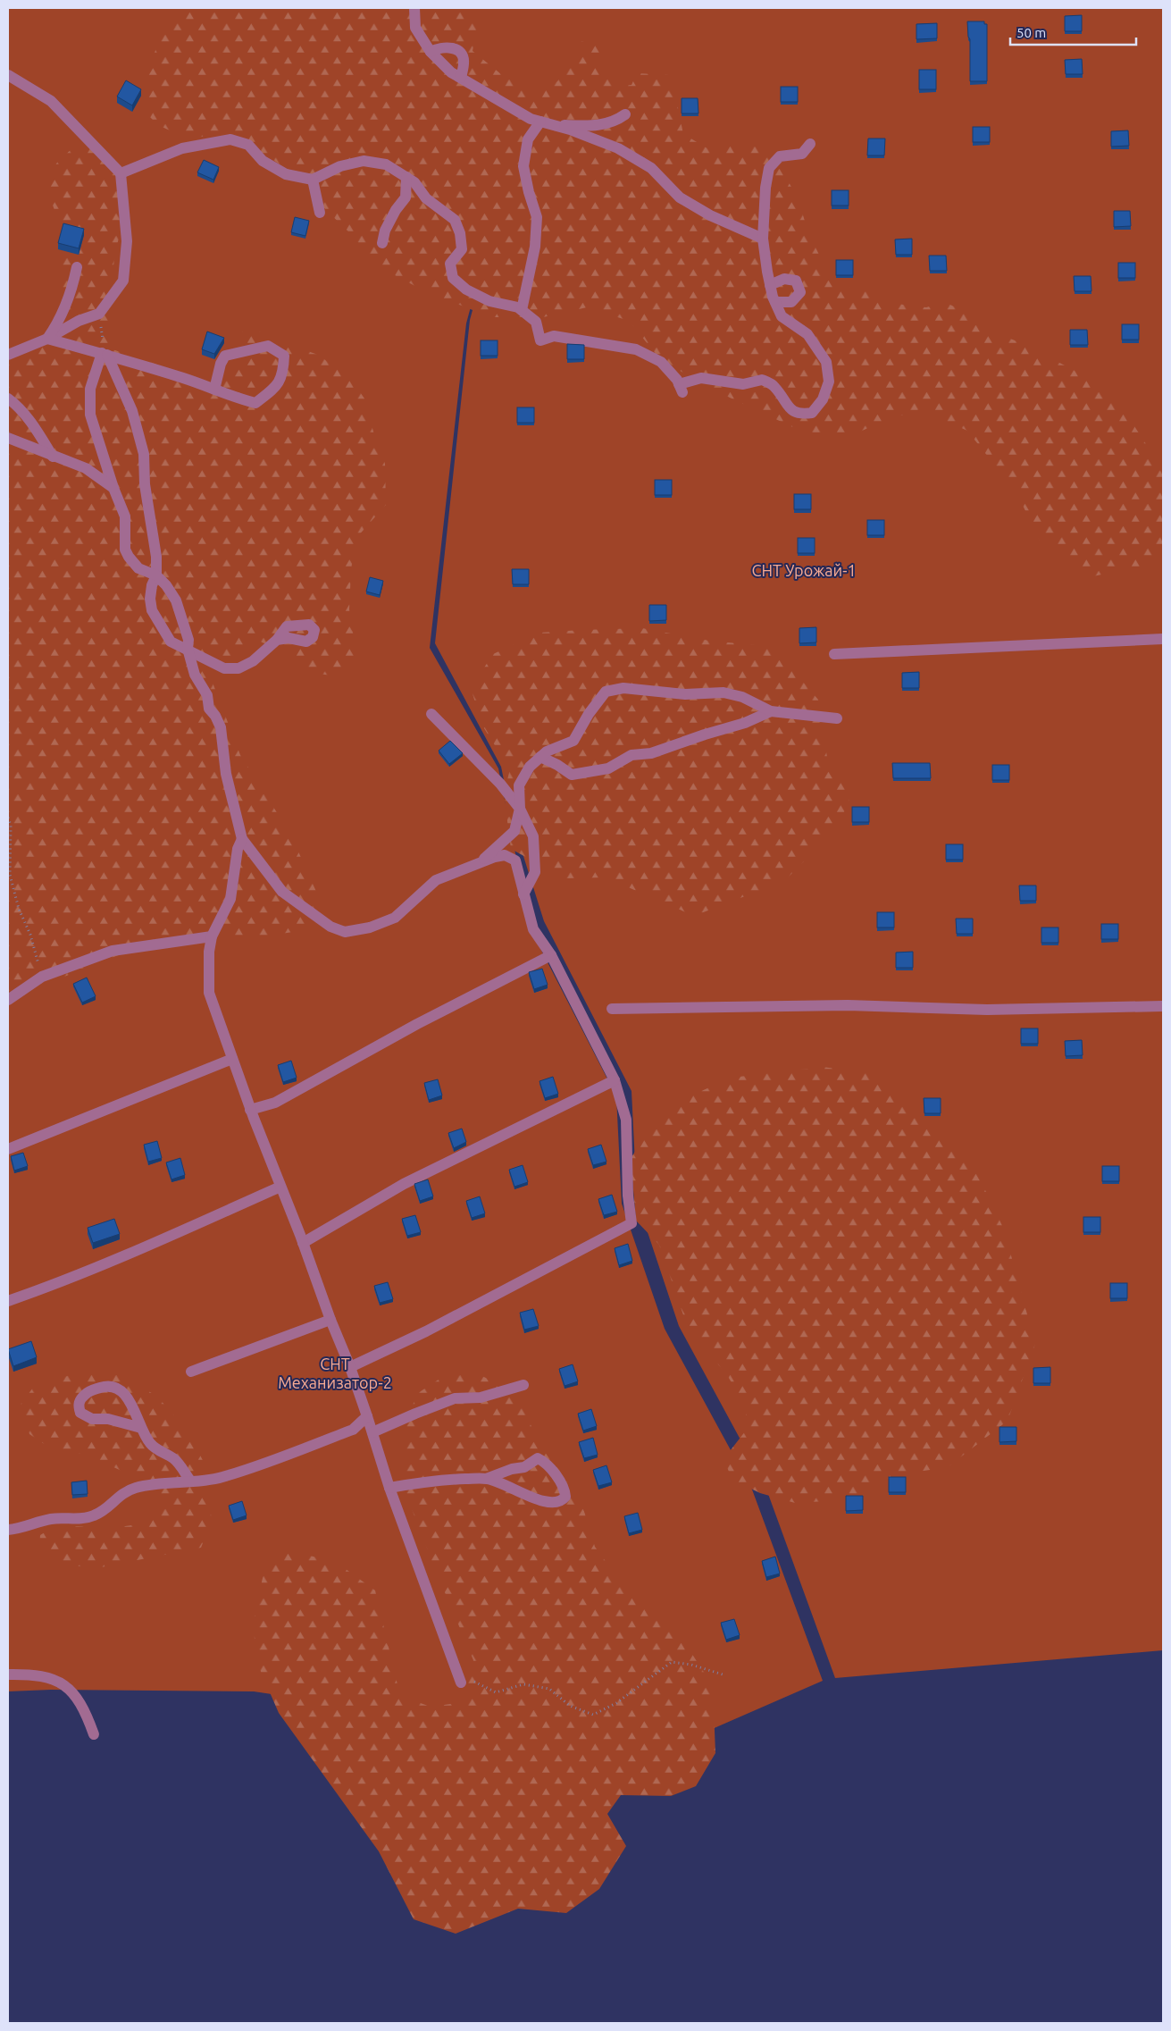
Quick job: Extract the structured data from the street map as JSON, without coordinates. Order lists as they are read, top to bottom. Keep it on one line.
{"parks":["СНТ Урожай-1","СНТ Механизатор-2"],"scale_bar":"50 m"}
